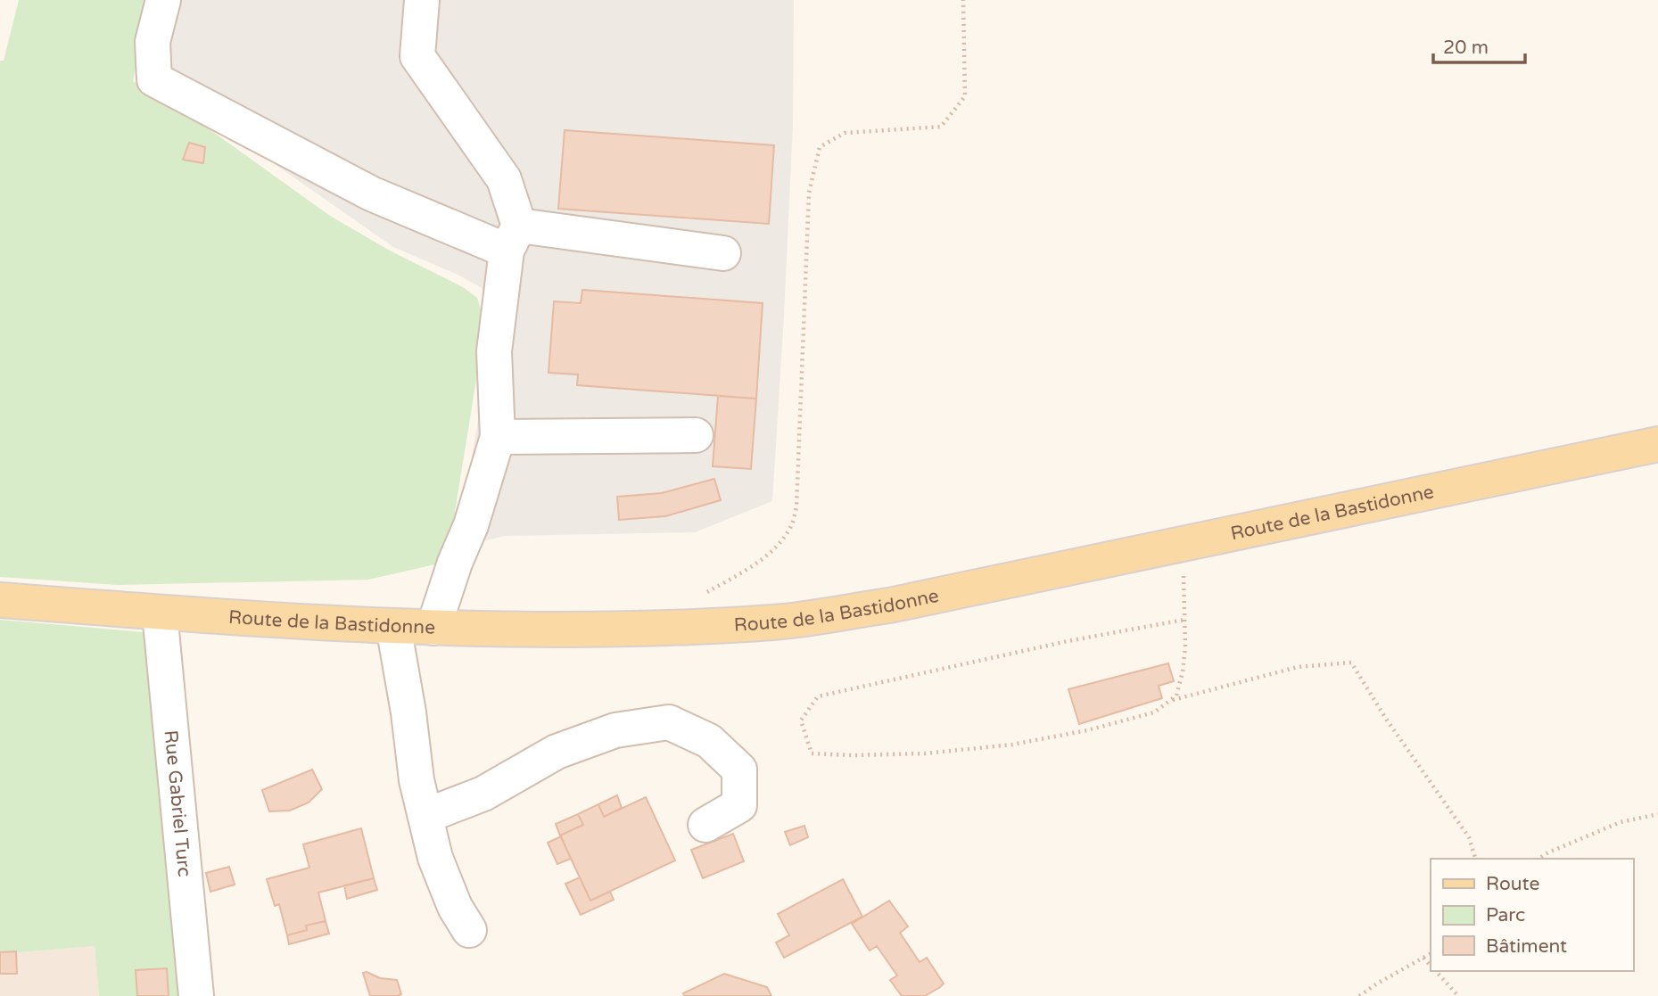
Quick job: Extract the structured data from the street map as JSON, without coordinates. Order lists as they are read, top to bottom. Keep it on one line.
{"streets":{"main road":["Route de la Bastidonne"],"street":["Rue Gabriel Turc"]},"crossings":[["Route de la Bastidonne","Rue Gabriel Turc"]],"legend":["Route","Parc","Bâtiment"],"scale_bar":"20 m"}
